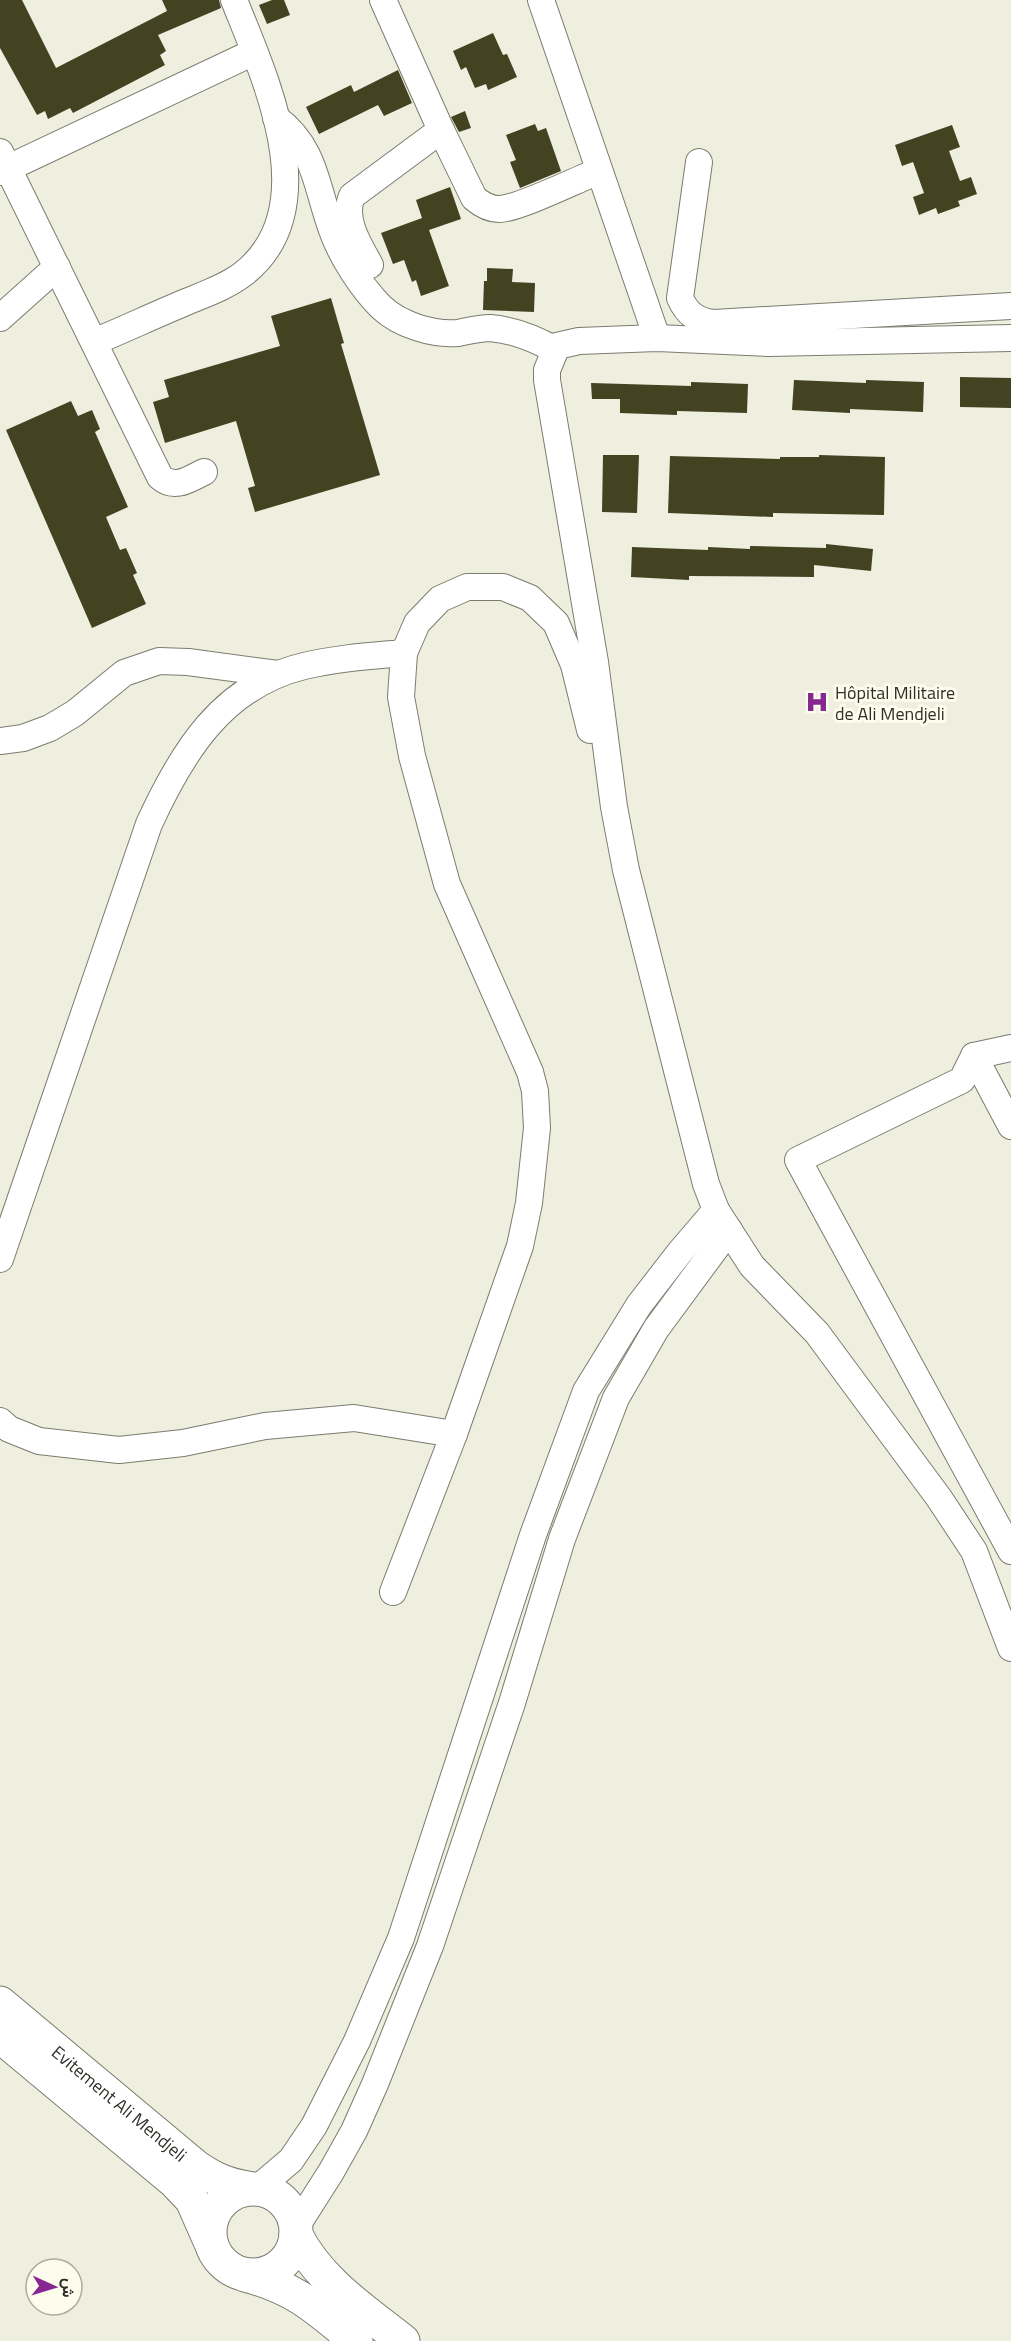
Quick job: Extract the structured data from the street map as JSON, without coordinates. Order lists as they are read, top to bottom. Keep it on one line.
{"streets":{"highway":["Evitement Ali Mendjeli"]},"places":{"hospital":["Hôpital Militaire de Ali Mendjeli"]},"north":"right"}
